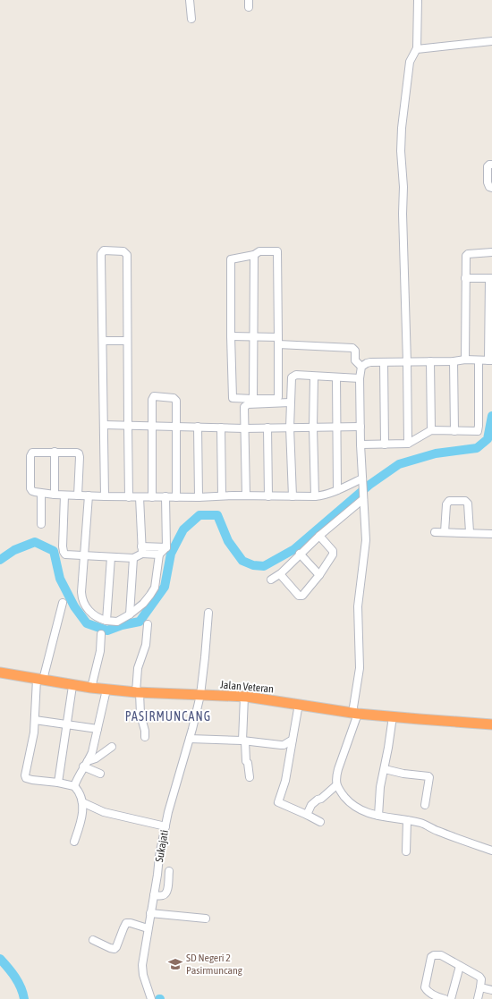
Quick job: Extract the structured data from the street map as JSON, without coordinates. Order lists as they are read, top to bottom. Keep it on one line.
{"streets":{"highway":["Jalan Veteran"],"street":["Sukajati"]},"crossings":[["Jalan Veteran","Sukajati"]],"districts":["PASIRMUNCANG"],"places":{"school or university":["SD Negeri 2 Pasirmuncang"]}}
